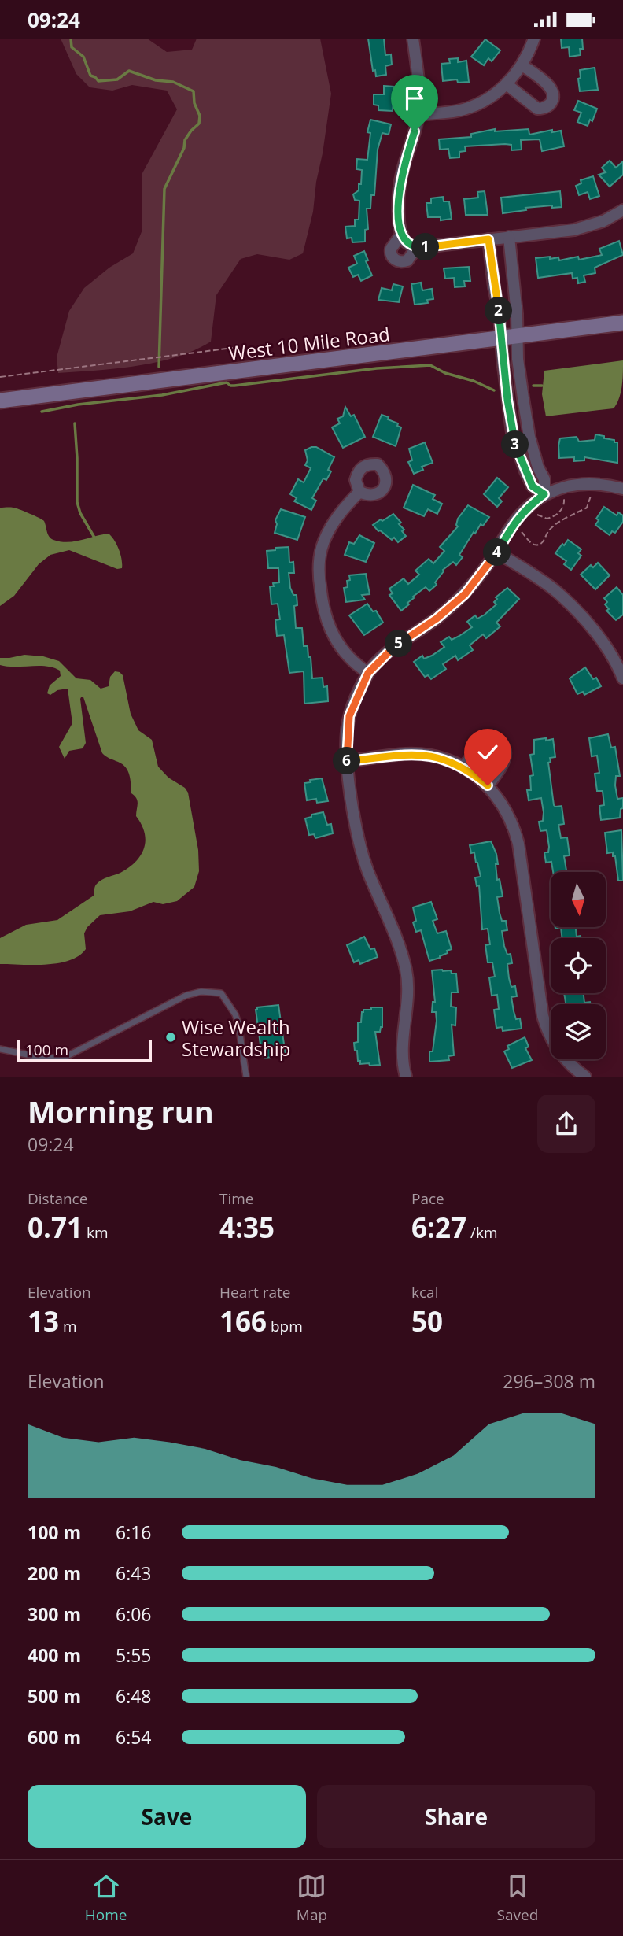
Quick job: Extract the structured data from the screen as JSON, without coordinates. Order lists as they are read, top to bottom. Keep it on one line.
{"streets":{"main road":["West 10 Mile Road"]},"places":["Wise Wealth Stewardship"],"scale_bar":"100 m","north":"bottom","page":{"status":"09:24","pins":["1","2","3","4","5","6"],"scale":"100 m","heading":["Morning run","09:24"],"stats":[["Distance","0.71 km"],["Time","4:35"],["Pace","6:27 /km"],["Elevation","13 m"],["Heart rate","166 bpm"],["kcal","50"]],"chart":["Elevation","296–308 m"],"list":[{"name":"100 m","note":"6:16"},{"name":"200 m","note":"6:43"},{"name":"300 m","note":"6:06"},{"name":"400 m","note":"5:55"},{"name":"500 m","note":"6:48"},{"name":"600 m","note":"6:54"}],"buttons":["Save","Share"],"tabs":["Home","Map","Saved"]}}
